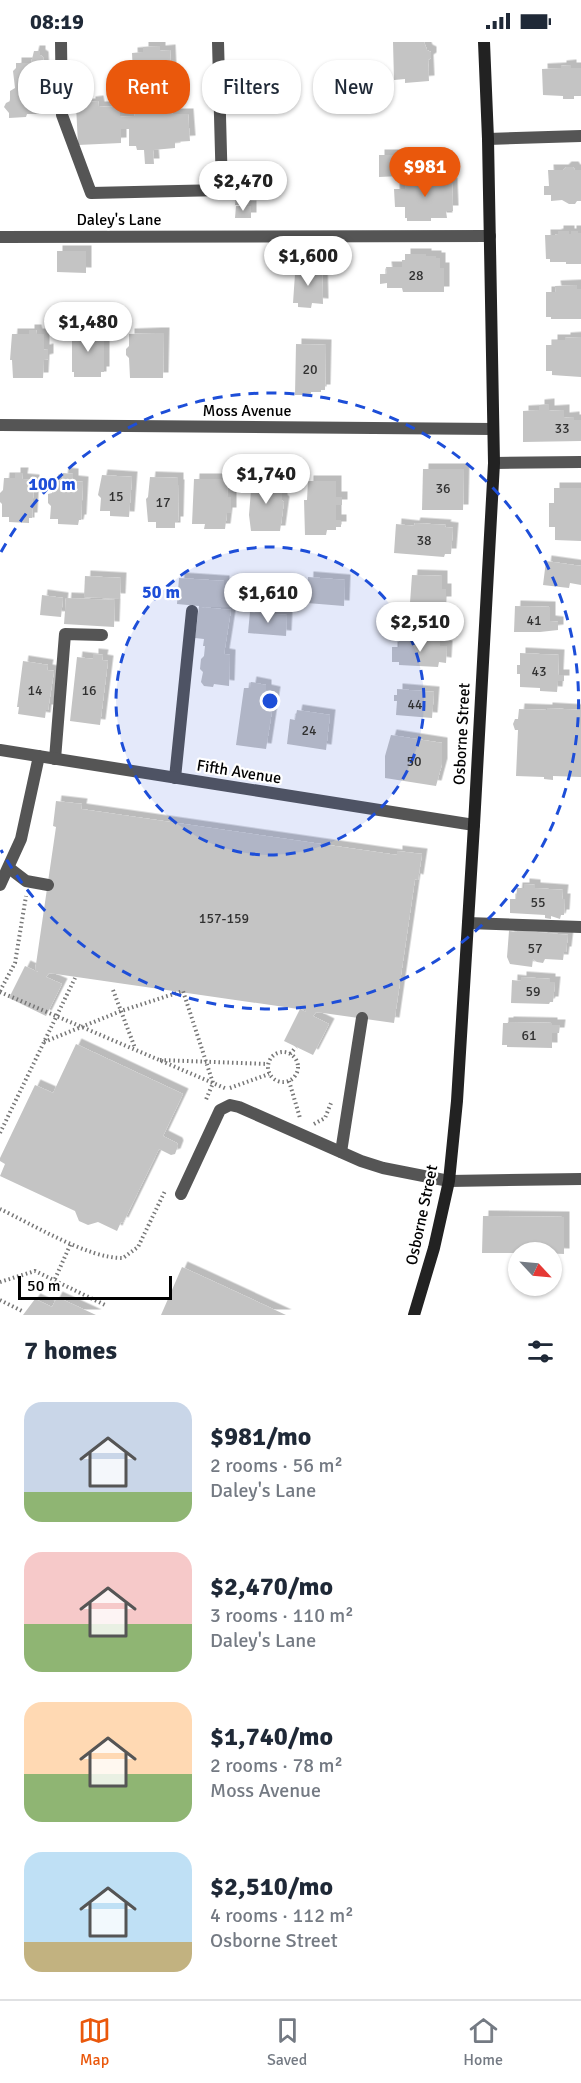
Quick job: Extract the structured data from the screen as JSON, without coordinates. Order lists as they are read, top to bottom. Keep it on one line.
{"streets":{"main road":["Osborne Street"],"street":["Daley's Lane","Moss Avenue","Fifth Avenue"]},"crossings":[["Daley's Lane","Osborne Street"],["Moss Avenue","Osborne Street"],["Osborne Street","Fifth Avenue"]],"house_numbers":["28","20","33","36","15","17","38","41","43","14","16","44","24","50","55","157-159","57","59","61"],"scale_bar":"50 m","north":"bottom right","page":{"status":"08:19","chip":["Buy","Rent","Filters","New"],"price":["$981","$2,470","$1,600","$1,480","$1,740","$1,610","$2,510"],"scale":"50 m","heading":"7 homes","list":[{"name":"$981/mo","note":"2 rooms · 56 m² · Daley's Lane"},{"name":"$2,470/mo","note":"3 rooms · 110 m² · Daley's Lane"},{"name":"$1,740/mo","note":"2 rooms · 78 m² · Moss Avenue"},{"name":"$2,510/mo","note":"4 rooms · 112 m² · Osborne Street"}],"tabs":["Map","Saved","Home"]},"rings":["100 m","50 m"]}
